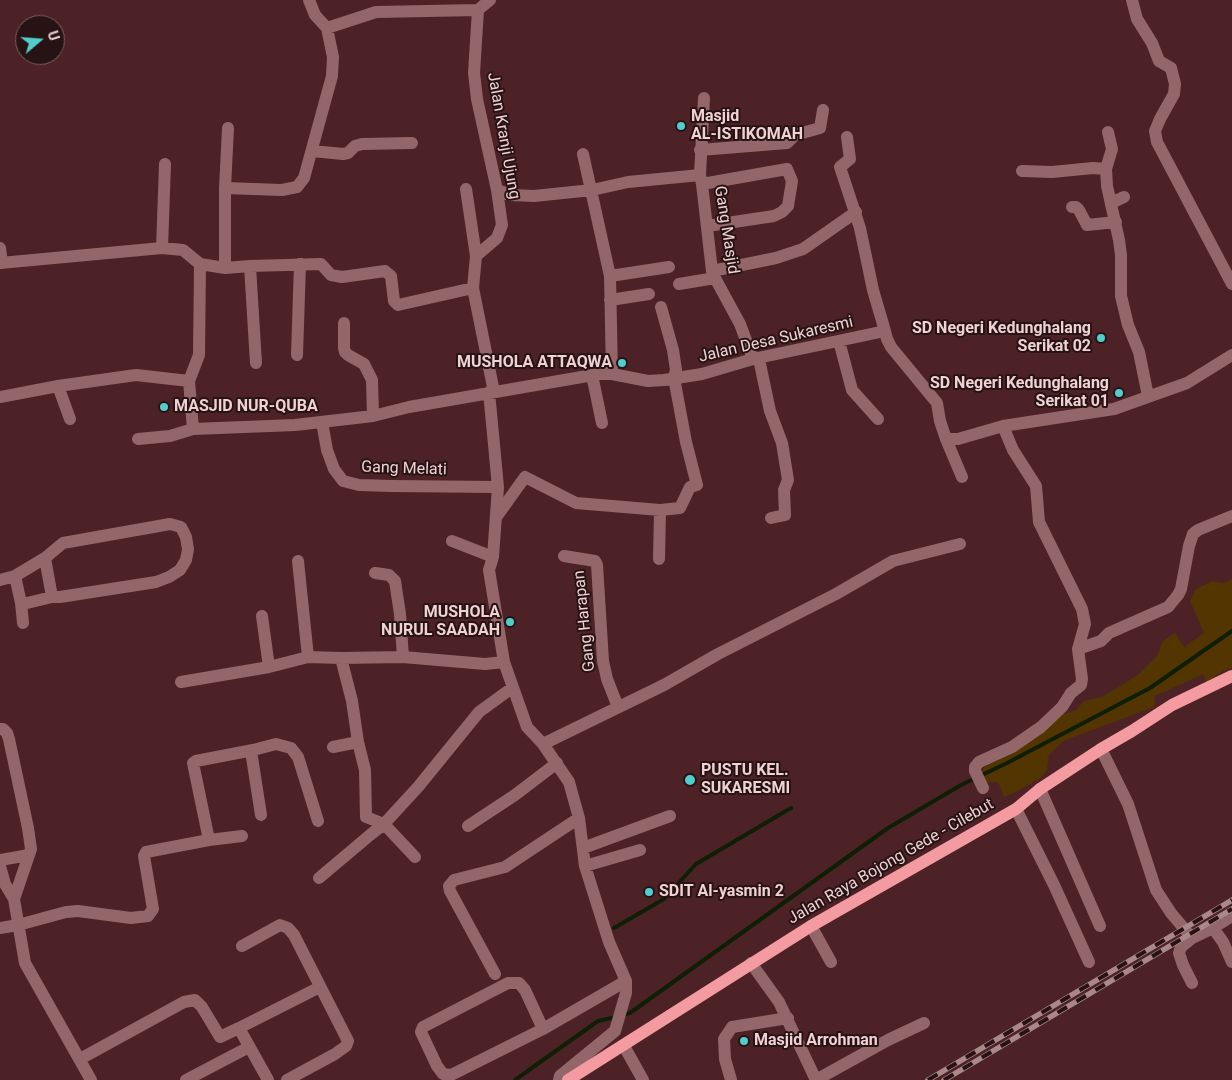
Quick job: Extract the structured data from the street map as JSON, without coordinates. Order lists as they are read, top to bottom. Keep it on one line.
{"streets":{"main road":["Jalan Raya Bojong Gede - Cilebut"],"street":["Jalan Kranji Ujung","Gang Masjid","Jalan Desa Sukaresmi","Gang Melati","Gang Harapan"]},"crossings":[["Gang Masjid","Jalan Desa Sukaresmi"],["Jalan Desa Sukaresmi","Gang Melati"]],"places":["Masjid AL-ISTIKOMAH","SD Negeri Kedunghalang Serikat 02","MUSHOLA ATTAQWA","SD Negeri Kedunghalang Serikat 01","MASJID NUR-QUBA","MUSHOLA NURUL SAADAH","PUSTU KEL. SUKARESMI","SDIT Al-yasmin 2","Masjid Arrohman"],"north":"right"}
